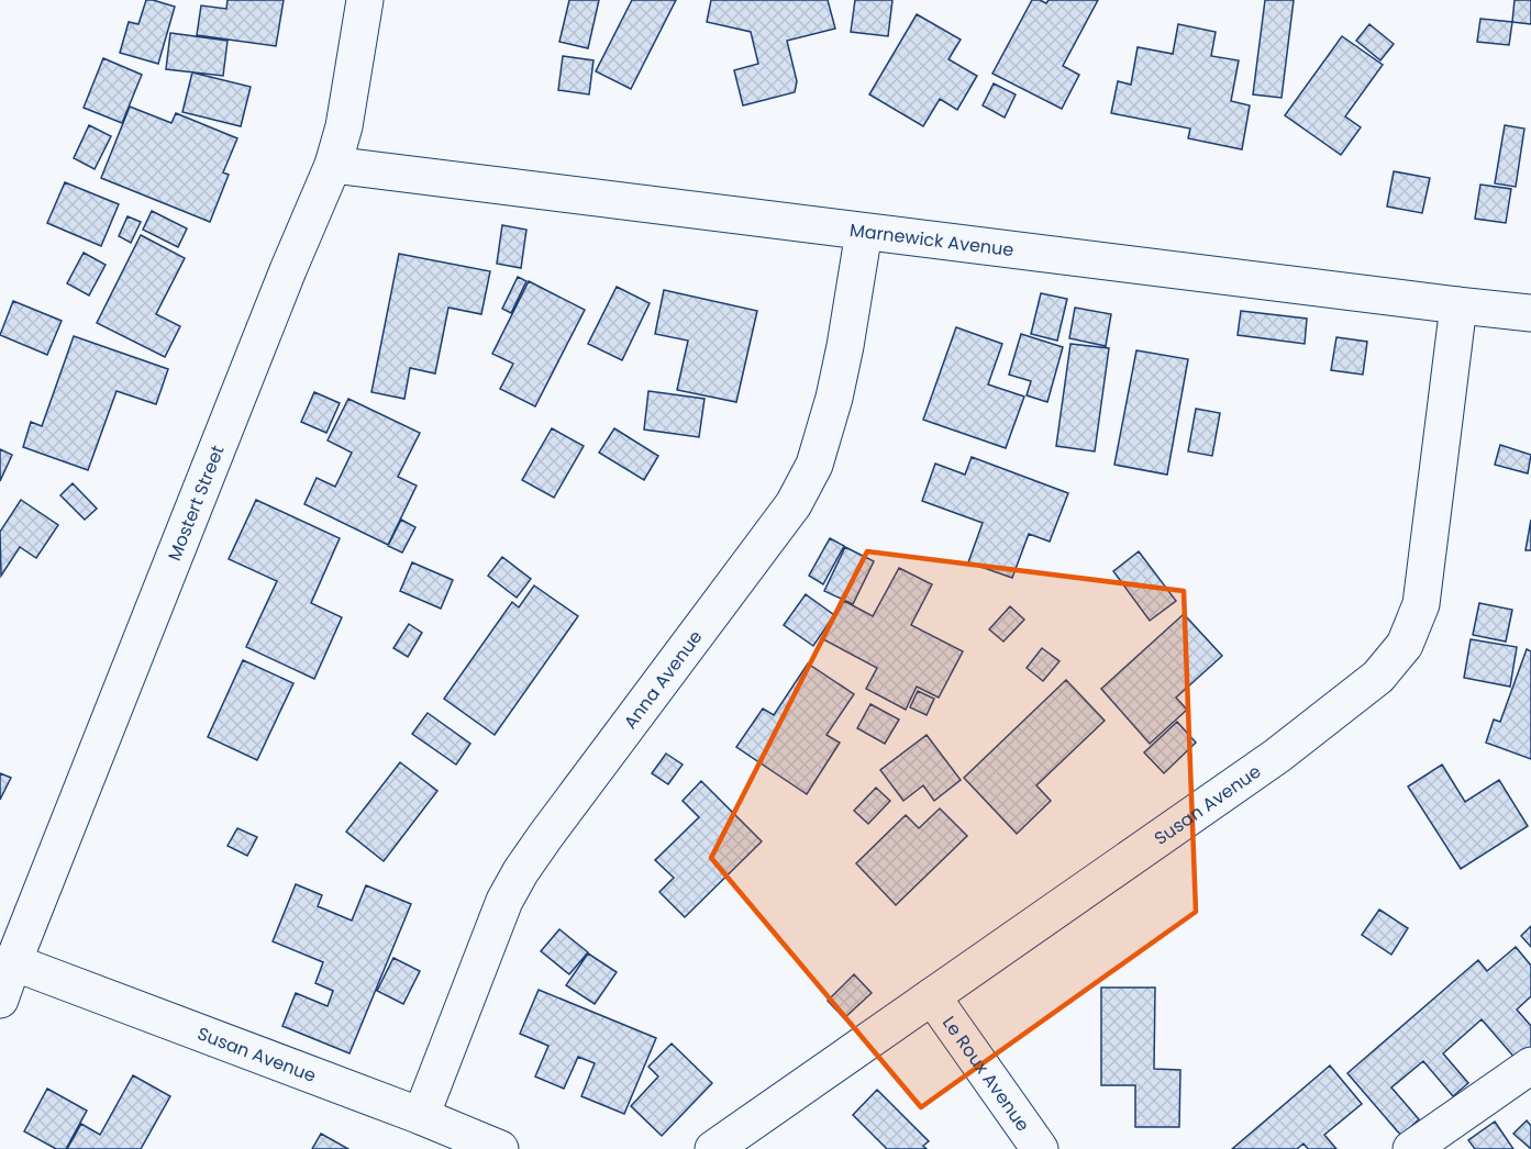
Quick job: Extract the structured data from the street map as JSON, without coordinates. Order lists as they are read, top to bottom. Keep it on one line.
{"streets":{"street":["Marnewick Avenue","Mostert Street","Anna Avenue","Susan Avenue","Le Roux Avenue"]},"crossings":[["Marnewick Avenue","Mostert Street"],["Marnewick Avenue","Anna Avenue"],["Marnewick Avenue","Susan Avenue"],["Mostert Street","Susan Avenue"],["Anna Avenue","Susan Avenue"],["Susan Avenue","Le Roux Avenue"]]}
